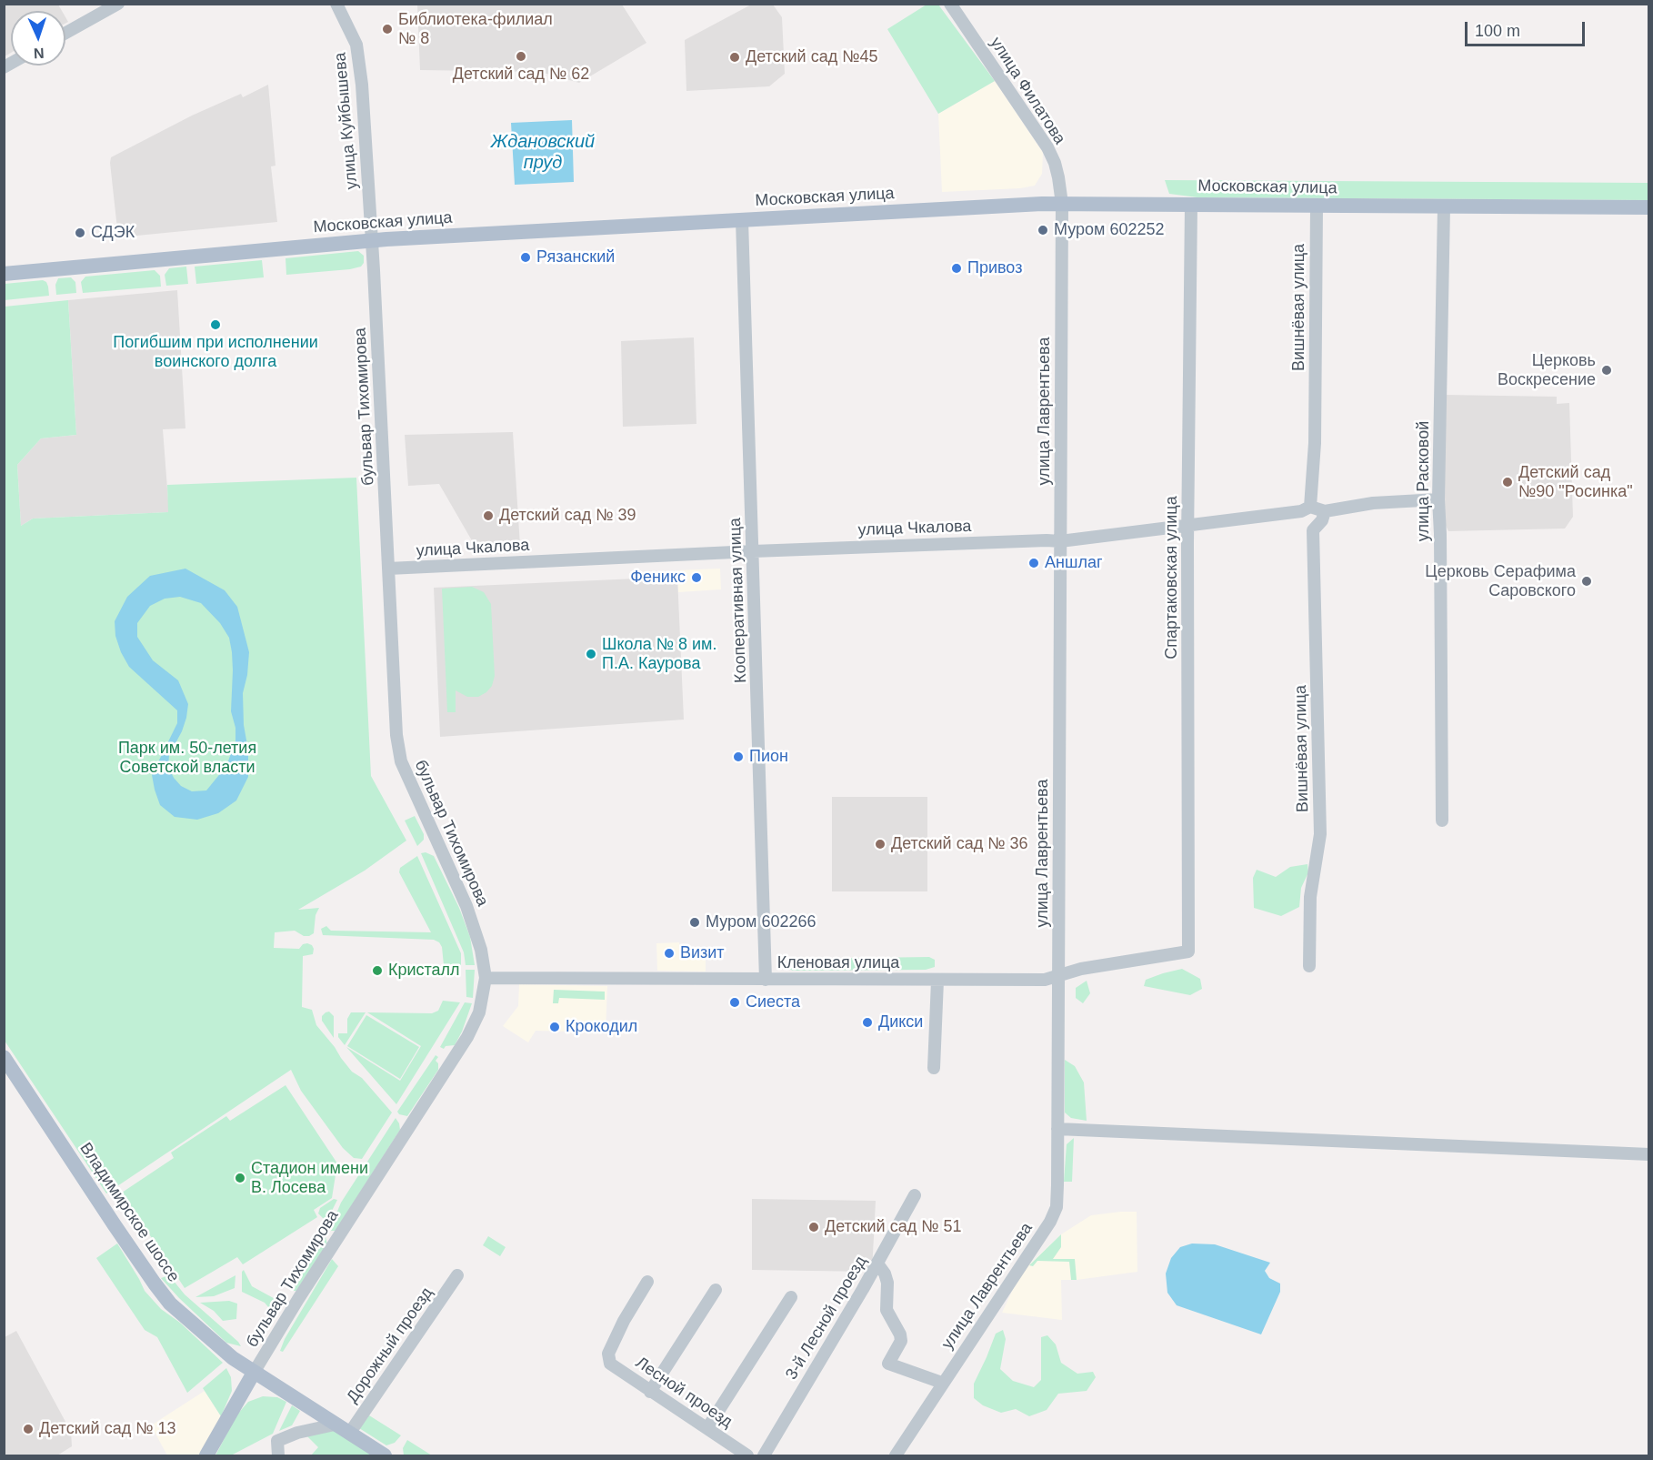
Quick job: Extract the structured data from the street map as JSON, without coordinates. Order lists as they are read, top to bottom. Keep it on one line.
{"streets":{"main road":["Московская улица","Владимирское шоссе"],"street":["улица Филатова","улица Куйбышева","Вишнёвая улица","бульвар Тихомирова","улица Лаврентьева","улица Расковой","улица Чкалова","Спартаковская улица","Кооперативная улица","Кленовая улица","3-й Лесной проезд","Дорожный проезд","Лесной проезд"]},"crossings":[["улица Филатова","Московская улица"],["улица Филатова","улица Лаврентьева"],["улица Куйбышева","Московская улица"],["улица Куйбышева","бульвар Тихомирова"],["Московская улица","Вишнёвая улица"],["Московская улица","бульвар Тихомирова"],["Московская улица","улица Лаврентьева"],["Московская улица","улица Расковой"],["Московская улица","Спартаковская улица"],["Московская улица","Кооперативная улица"],["Вишнёвая улица","улица Чкалова"],["бульвар Тихомирова","улица Чкалова"],["бульвар Тихомирова","Кленовая улица"],["бульвар Тихомирова","Владимирское шоссе"],["улица Лаврентьева","улица Чкалова"],["улица Лаврентьева","Кленовая улица"],["улица Расковой","улица Чкалова"],["улица Чкалова","Спартаковская улица"],["улица Чкалова","Кооперативная улица"],["Спартаковская улица","Кленовая улица"],["Кооперативная улица","Кленовая улица"],["Владимирское шоссе","Дорожный проезд"]],"water":["Ждановский пруд"],"parks":["Парк им. 50-летия Советской власти"],"places":["Библиотека-филиал № 8","Детский сад № 62","Детский сад №45","Муром 602252","СДЭК","Рязанский","Привоз","Погибшим при исполнении воинского долга","Церковь Воскресение","Детский сад №90 \"Росинка\"","Детский сад № 39","Аншлаг","Феникс","Церковь Серафима Саровского","Школа № 8 им. П.А. Каурова","Пион","Детский сад № 36","Муром 602266","Визит","Кристалл","Сиеста","Дикси","Крокодил","Стадион имени В. Лосева","Детский сад № 51","Детский сад № 13"],"scale_bar":"100 m","north":"bottom"}
